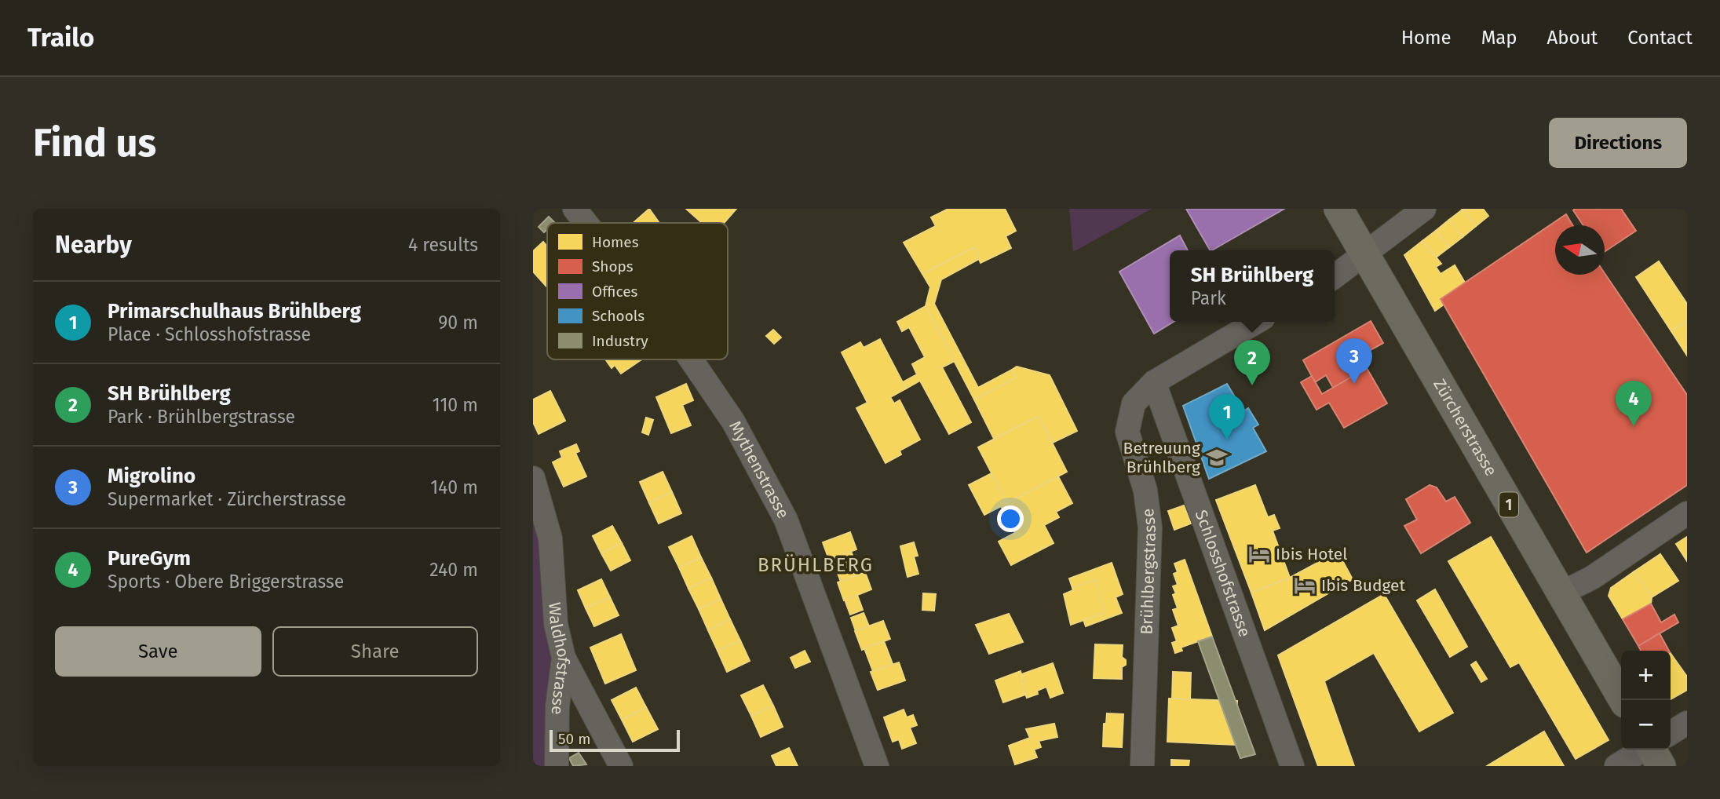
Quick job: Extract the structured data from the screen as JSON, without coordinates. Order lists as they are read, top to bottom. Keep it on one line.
{"streets":{"main road":["Zürcherstrasse","1"],"street":["Mythenstrasse","Brühlbergstrasse","Schlosshofstrasse","Waldhofstrasse"]},"crossings":[["Brühlbergstrasse","Schlosshofstrasse"]],"districts":["BRÜHLBERG"],"places":{"school or university":["Betreuung Brühlberg"],"hotel":["Ibis Hotel","Ibis Budget"]},"legend":["Homes","Shops","Offices","Schools","Industry"],"scale_bar":"50 m","north":"left","page":{"header":"Trailo","nav":["Home","Map","About","Contact"],"buttons":["Directions",["Save","Share"]],"title":"Find us","heading":["Nearby","4 results"],"popup":["SH Brühlberg","Park"],"list":[{"mark":"1","name":"Primarschulhaus Brühlberg","note":"Place · Schlosshofstrasse","value":"90 m"},{"mark":"2","name":"SH Brühlberg","note":"Park · Brühlbergstrasse","value":"110 m"},{"mark":"3","name":"Migrolino","note":"Supermarket · Zürcherstrasse","value":"140 m"},{"mark":"4","name":"PureGym","note":"Sports · Obere Briggerstrasse","value":"240 m"}],"pins":["3","2","4","1"],"map_buttons":["+","−"],"scale":"50 m"}}
